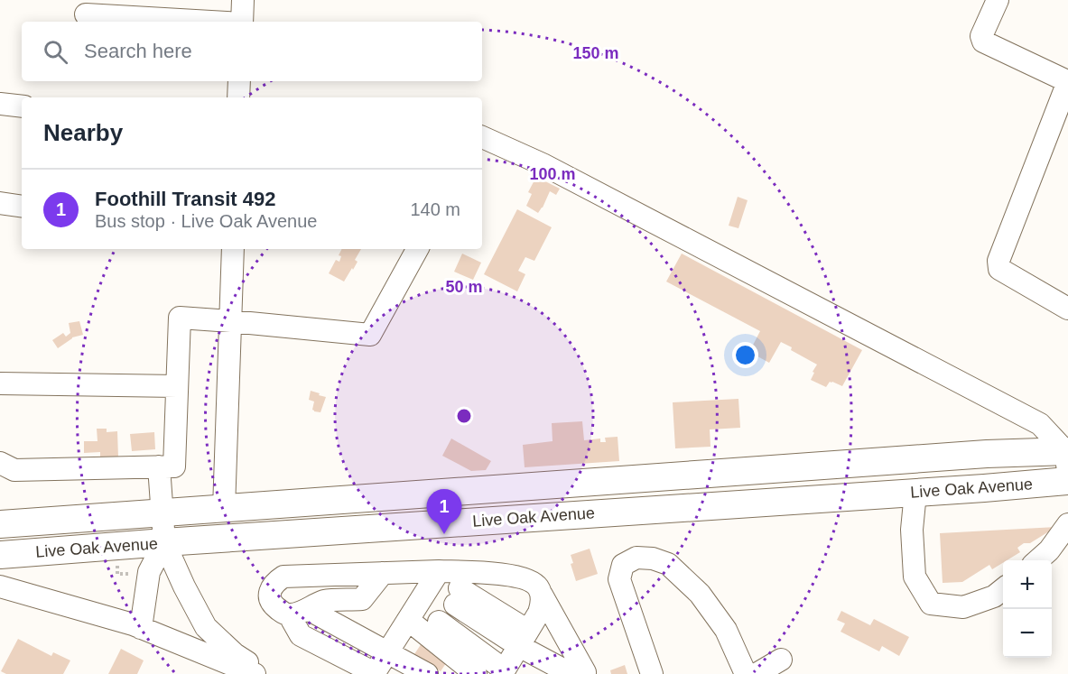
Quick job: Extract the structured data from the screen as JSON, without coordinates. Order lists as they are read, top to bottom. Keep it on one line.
{"streets":{"main road":["Live Oak Avenue"]},"page":{"search":"Search here","heading":"Nearby","list":[{"mark":"1","name":"Foothill Transit 492","note":"Bus stop · Live Oak Avenue","value":"140 m"}],"pins":"1","map_buttons":["+","−"]},"rings":["150 m","100 m","50 m"]}
